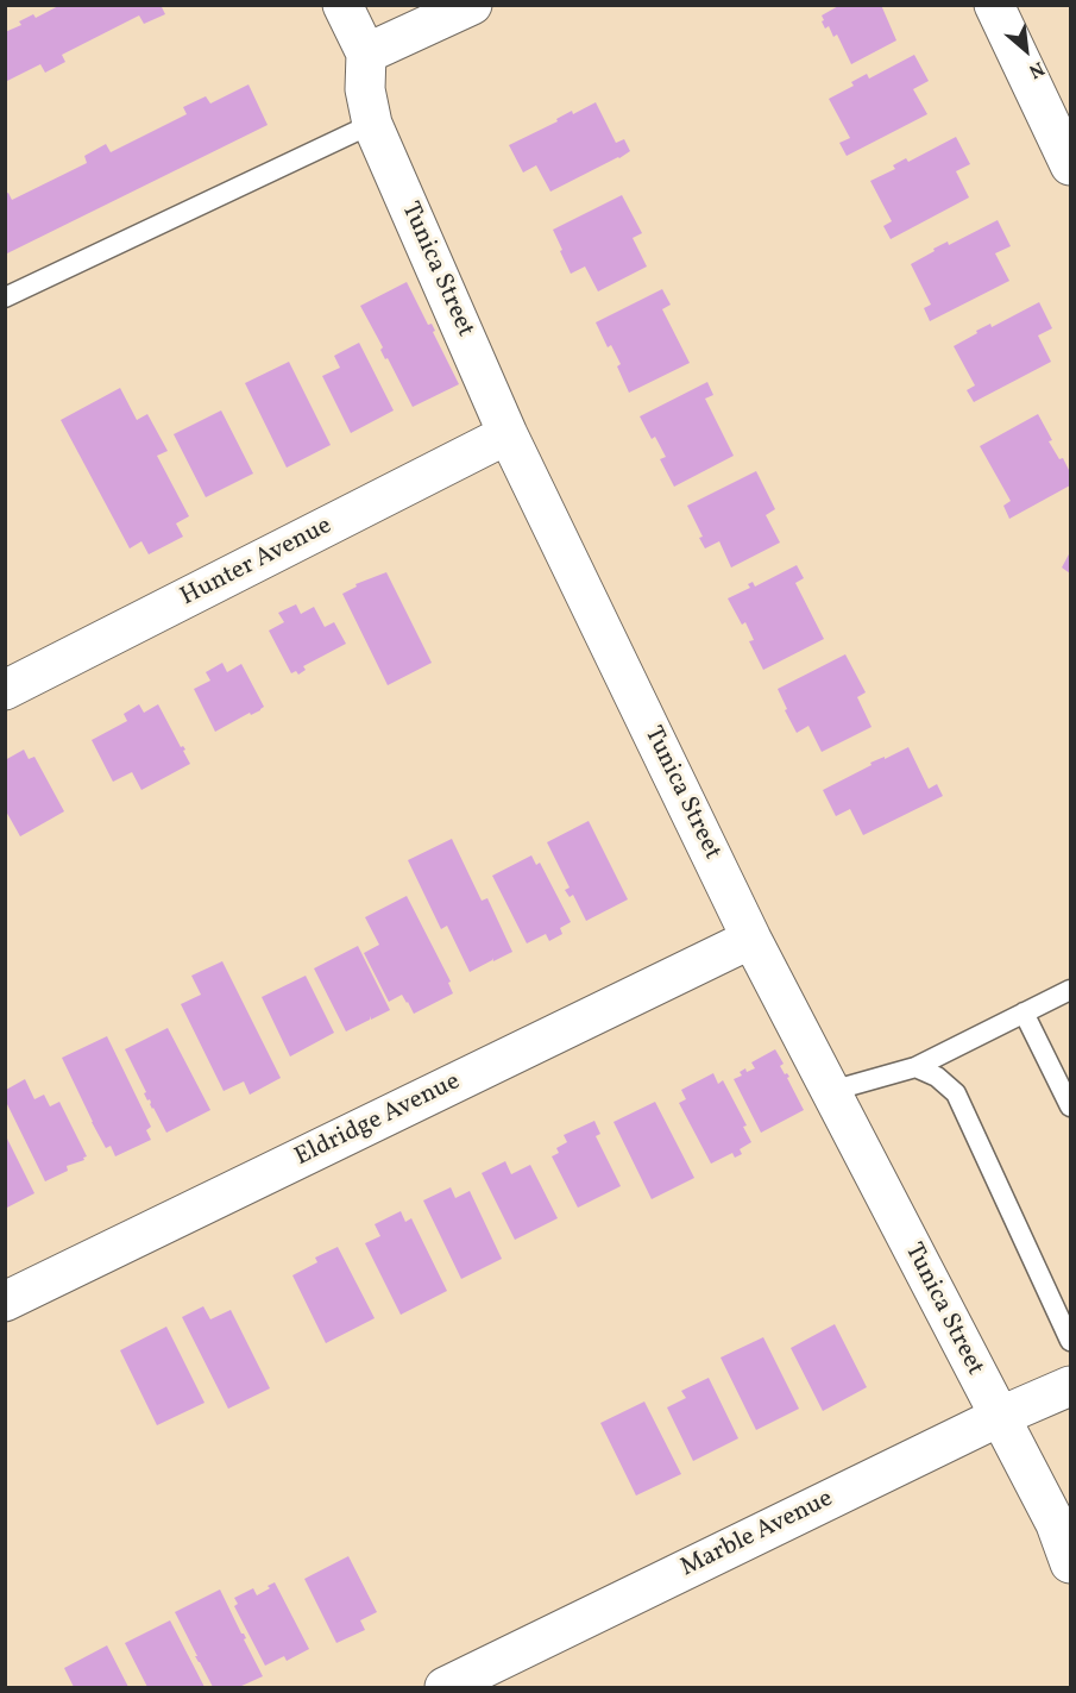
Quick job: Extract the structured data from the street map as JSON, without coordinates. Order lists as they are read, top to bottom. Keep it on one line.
{"streets":{"street":["Tunica Street","Hunter Avenue","Eldridge Avenue","Marble Avenue"]},"crossings":[["Tunica Street","Hunter Avenue"],["Tunica Street","Eldridge Avenue"],["Tunica Street","Marble Avenue"]],"north":"bottom right"}
